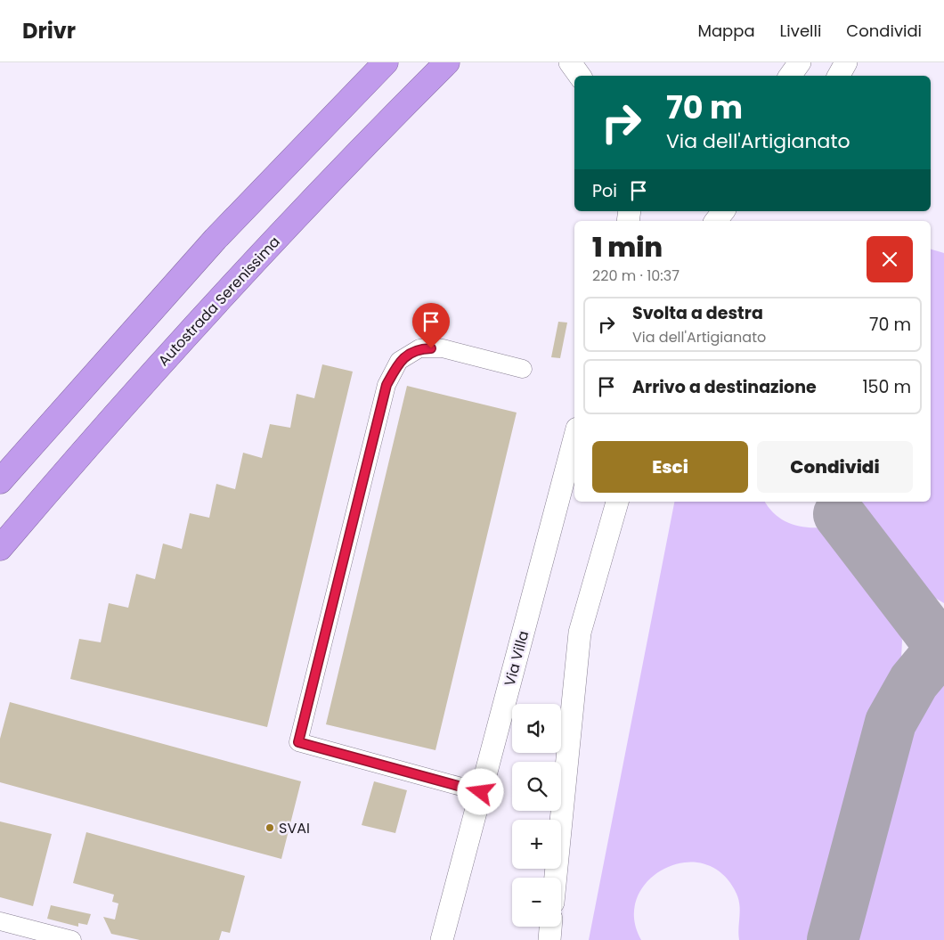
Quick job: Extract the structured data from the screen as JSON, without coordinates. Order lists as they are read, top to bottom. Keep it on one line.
{"streets":{"highway":["Autostrada Serenissima"],"street":["Via Villa"]},"places":["SVAI"],"page":{"header":"Drivr","nav":["Mappa","Livelli","Condividi"],"turn":["70 m","Via dell'Artigianato"],"then":"Poi","heading":["1 min","220 m · 10:37"],"list":[{"name":"Svolta a destra","note":"Via dell'Artigianato","value":"70 m"},{"name":"Arrivo a destinazione","value":"150 m"}],"buttons":["Esci","Condividi"],"map_buttons":["+","−"]}}
